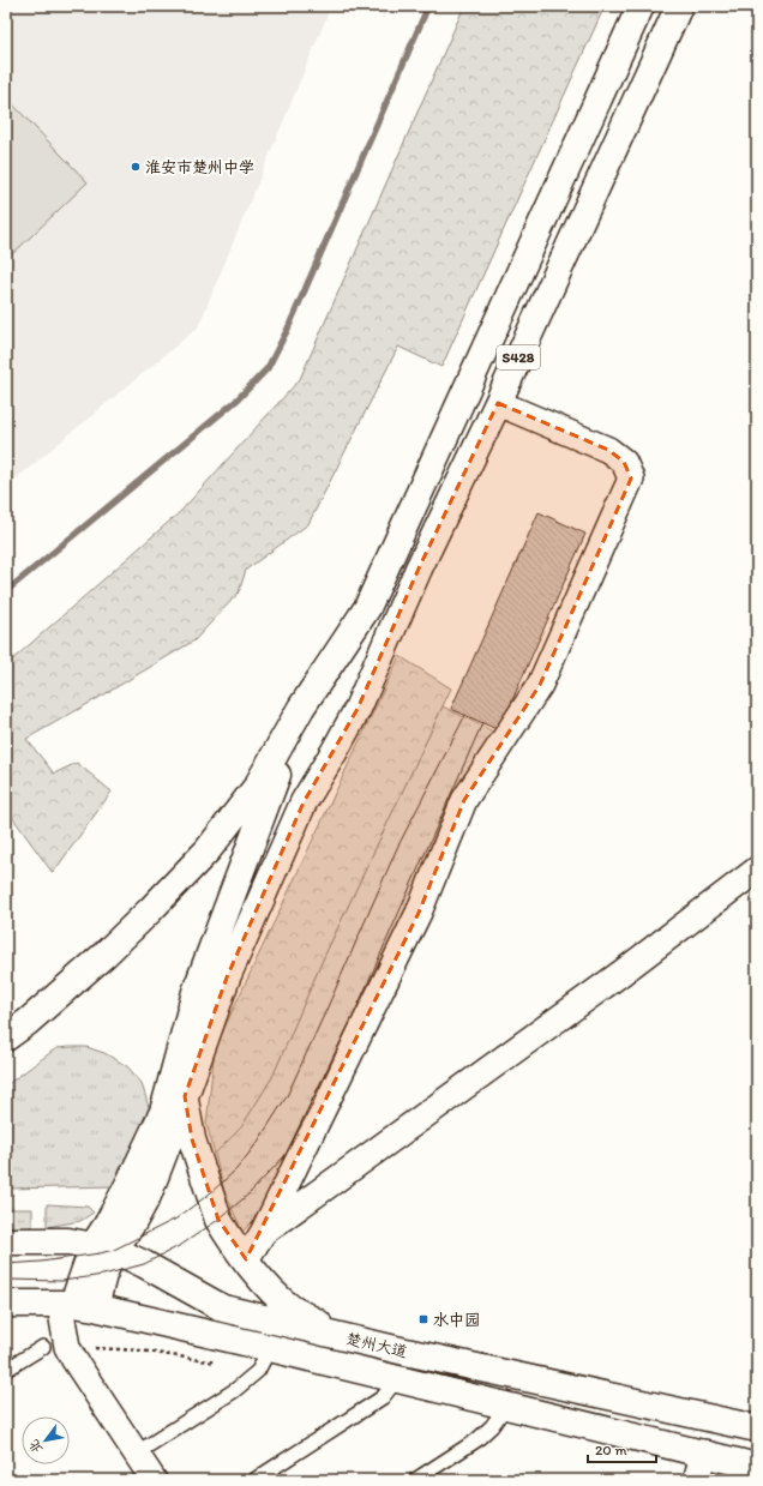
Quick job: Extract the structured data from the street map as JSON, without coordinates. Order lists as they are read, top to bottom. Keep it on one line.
{"streets":{"main road":["S428","楚州大道"]},"places":{"other":["淮安市楚州中学"],"transit":["水中园"]},"scale_bar":"20 m","north":"bottom left"}
